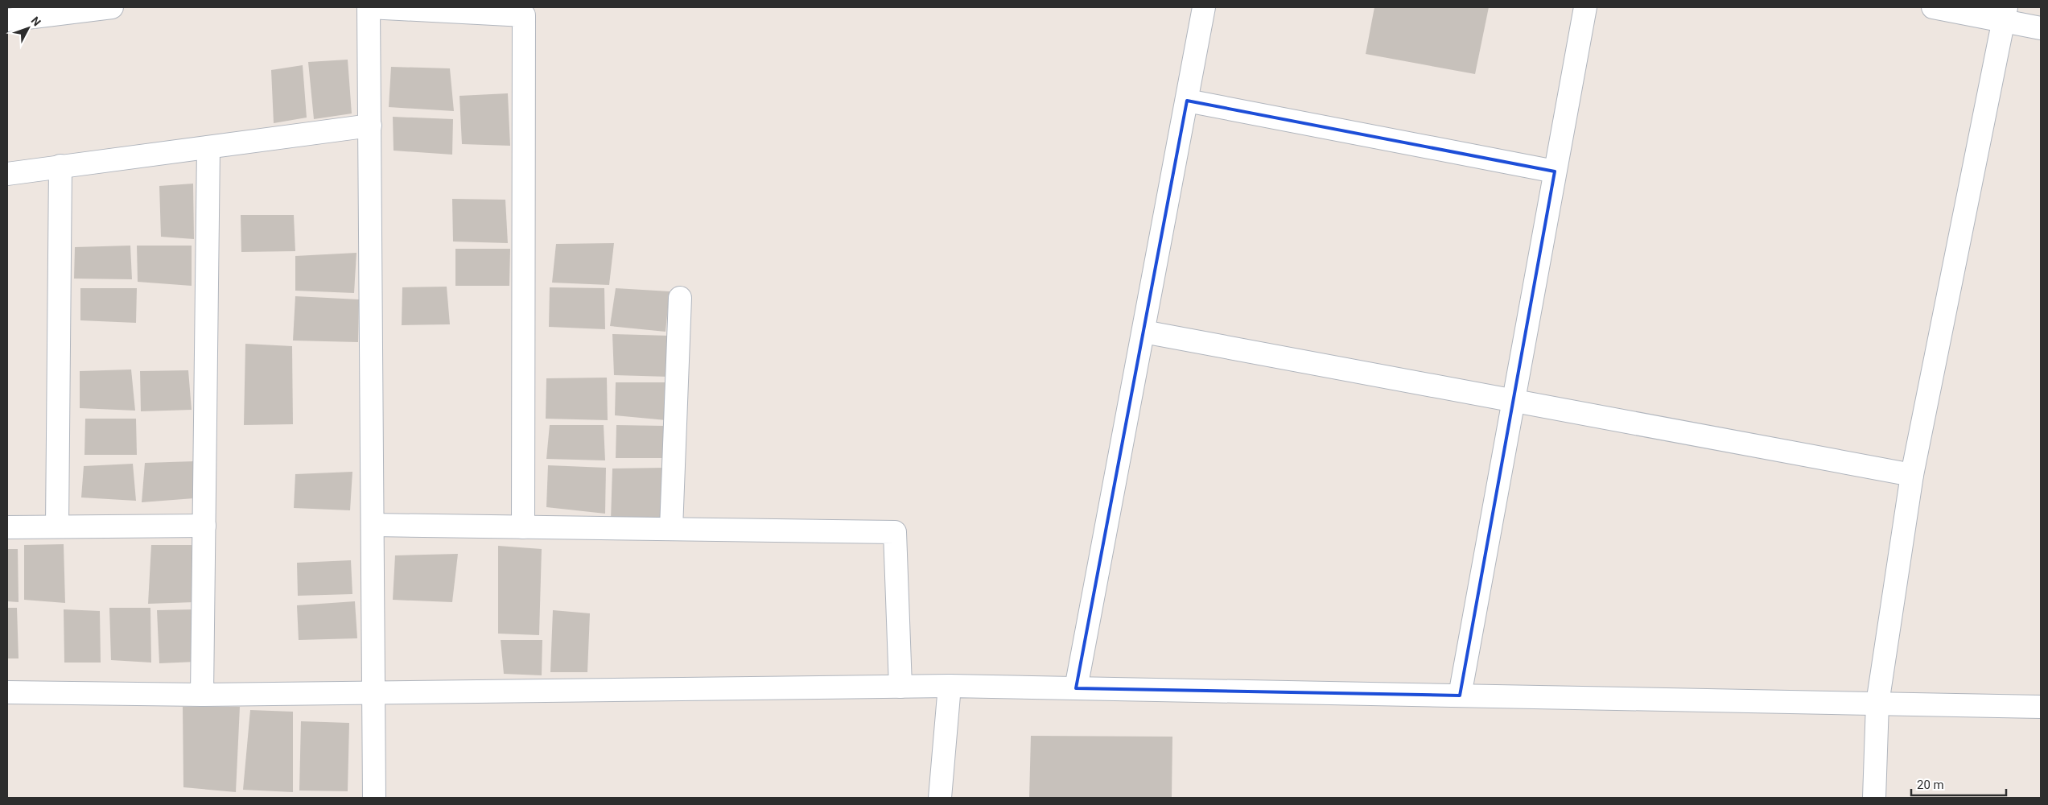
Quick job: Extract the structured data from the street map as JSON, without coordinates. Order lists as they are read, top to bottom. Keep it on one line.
{"scale_bar":"20 m","north":"top right"}
